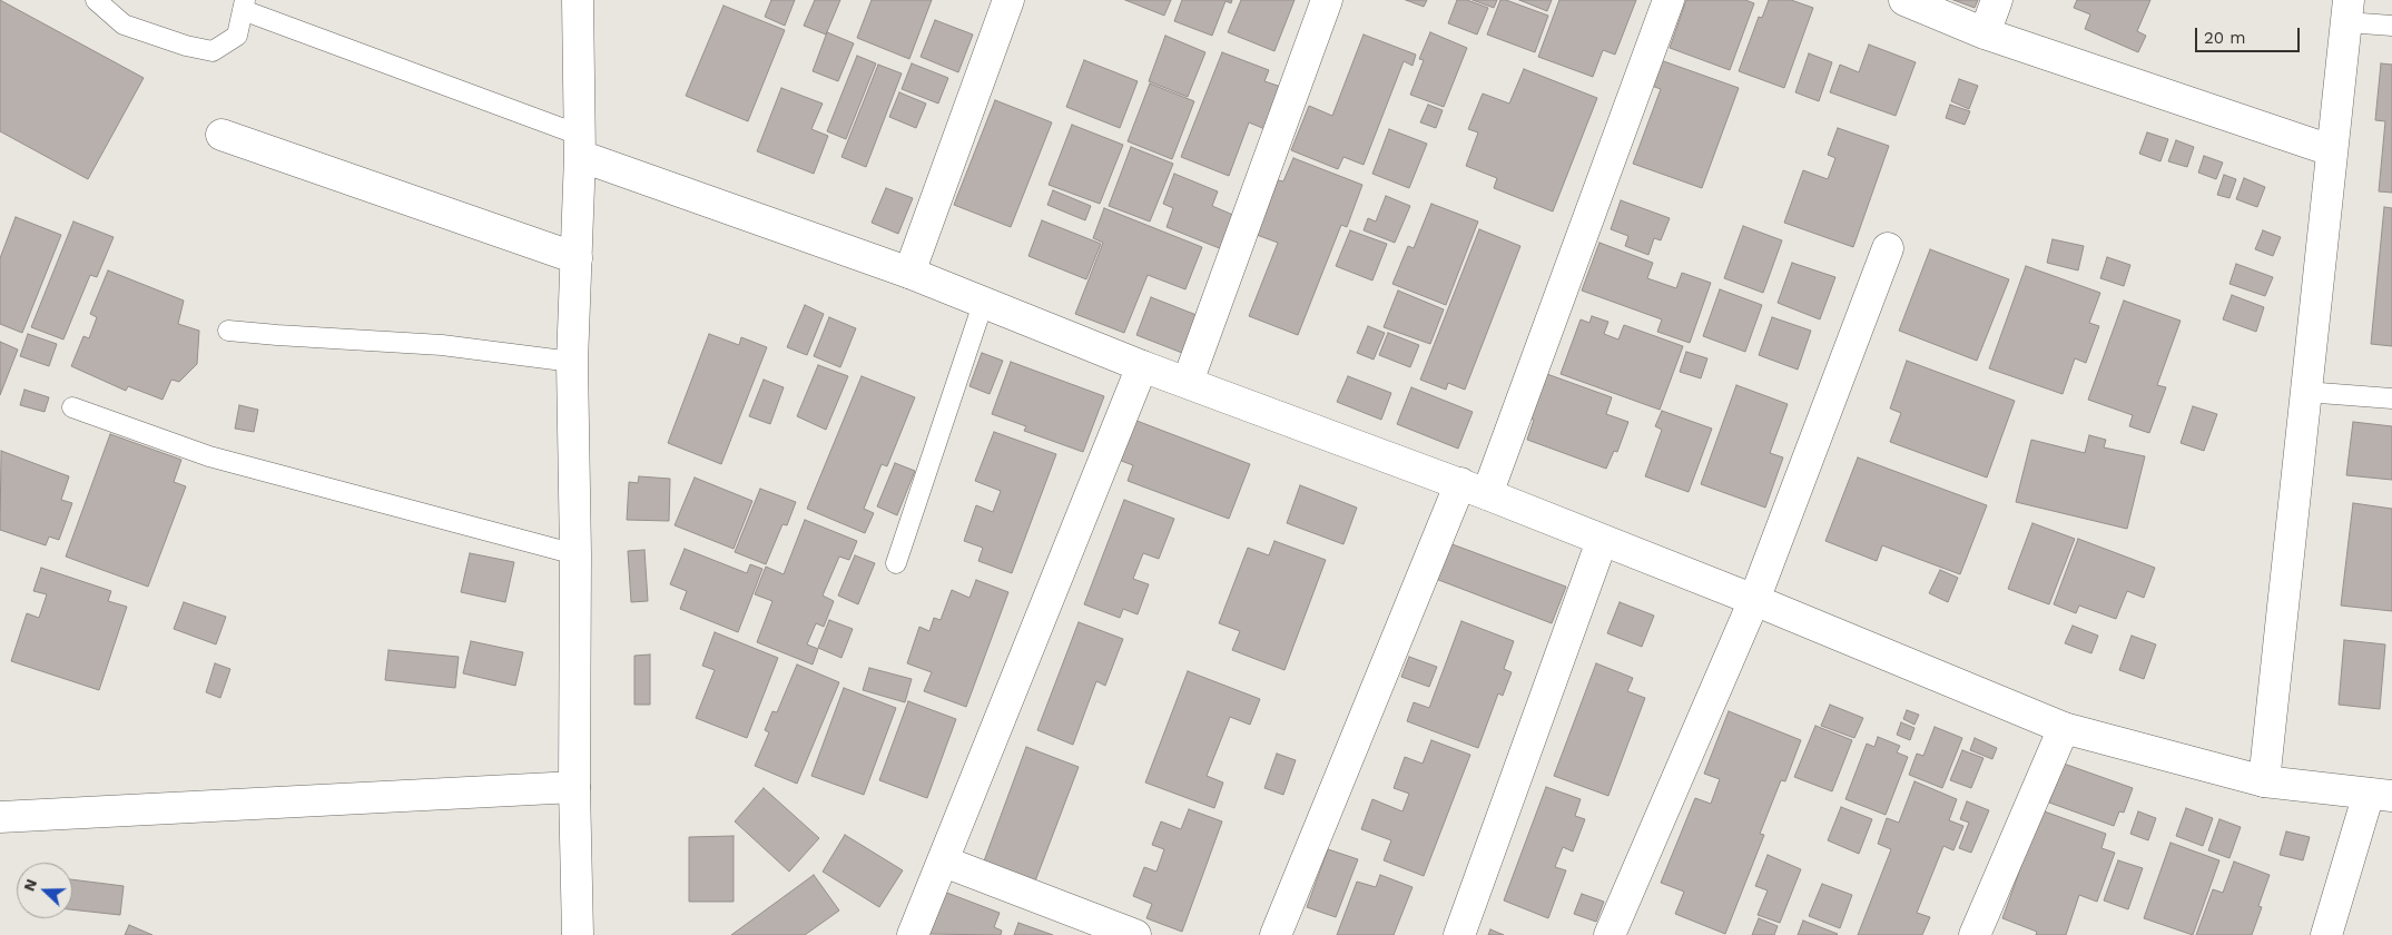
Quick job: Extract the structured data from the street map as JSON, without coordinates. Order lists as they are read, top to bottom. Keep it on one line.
{"scale_bar":"20 m","north":"left"}
